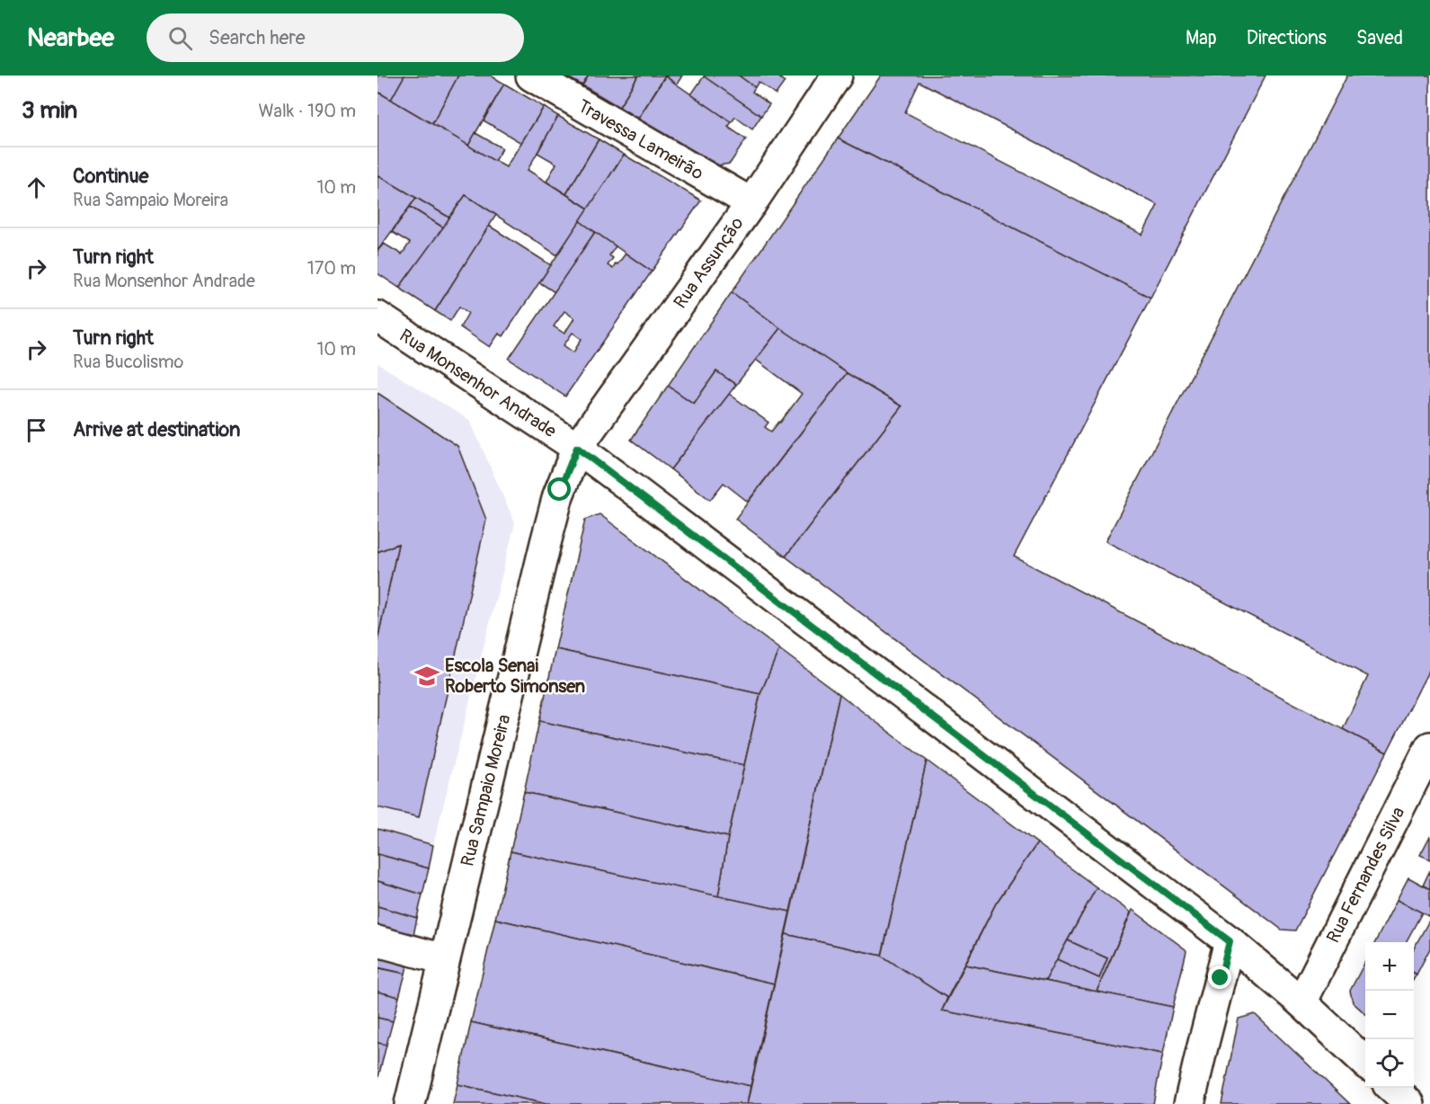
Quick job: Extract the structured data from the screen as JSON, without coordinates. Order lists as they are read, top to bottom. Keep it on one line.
{"streets":{"street":["Travessa Lameirão","Rua Assunção","Rua Monsenhor Andrade","Rua Sampaio Moreira","Rua Fernandes Silva"]},"crossings":[["Travessa Lameirão","Rua Assunção"],["Rua Assunção","Rua Monsenhor Andrade"],["Rua Assunção","Rua Sampaio Moreira"],["Rua Monsenhor Andrade","Rua Sampaio Moreira"],["Rua Monsenhor Andrade","Rua Fernandes Silva"]],"places":{"school or university":["Escola Senai Roberto Simonsen"]},"page":{"header":"Nearbee","search":"Search here","nav":["Map","Directions","Saved"],"heading":["3 min","Walk · 190 m"],"list":[["Continue","Rua Sampaio Moreira","10 m"],["Turn right","Rua Monsenhor Andrade","170 m"],["Turn right","Rua Bucolismo","10 m"],"Arrive at destination"],"map_buttons":["+","−"]}}
